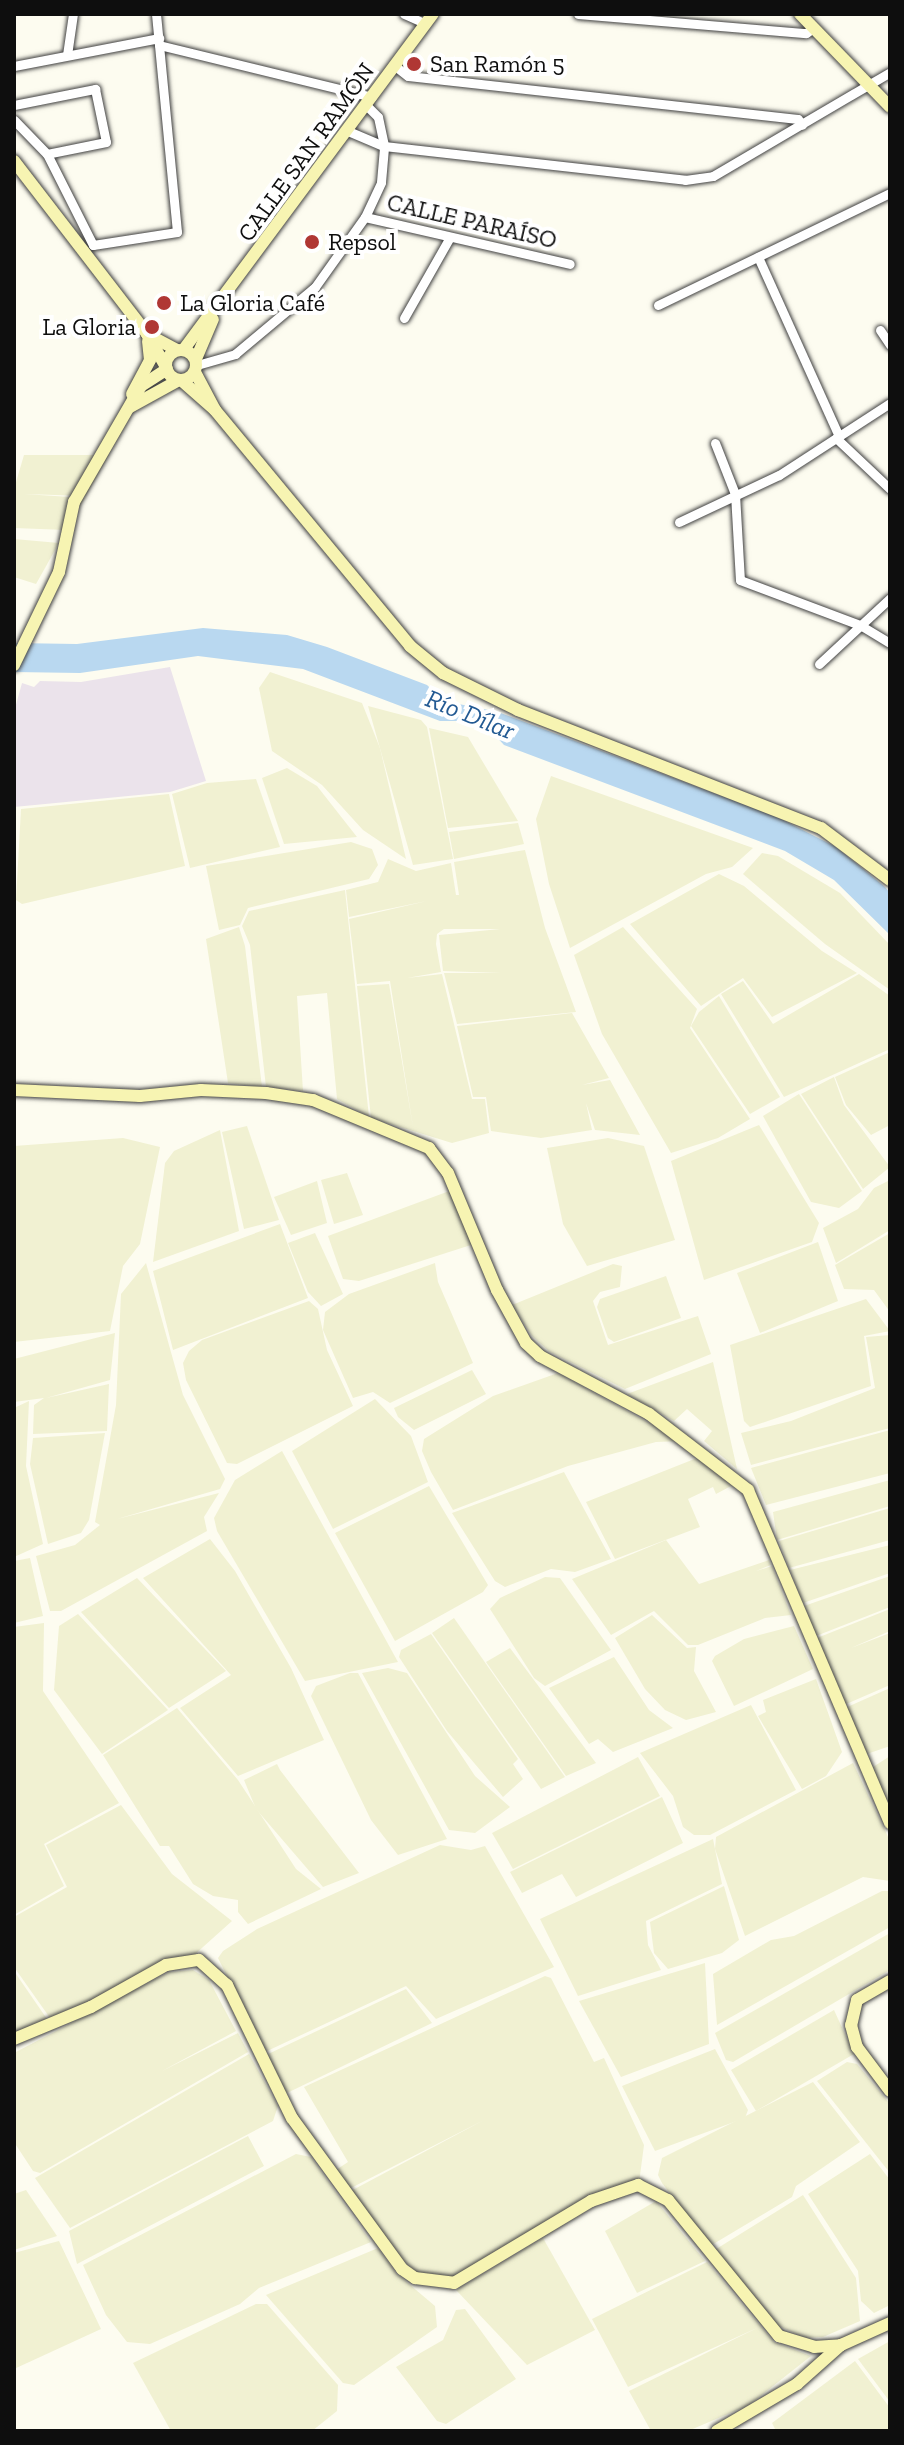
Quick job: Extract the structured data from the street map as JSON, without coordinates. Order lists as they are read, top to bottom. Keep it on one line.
{"streets":{"street":["CALLE SAN RAMÓN","CALLE PARAÍSO"]},"water":["Río Dílar"],"places":["San Ramón 5","Repsol","La Gloria Café","La Gloria"]}
